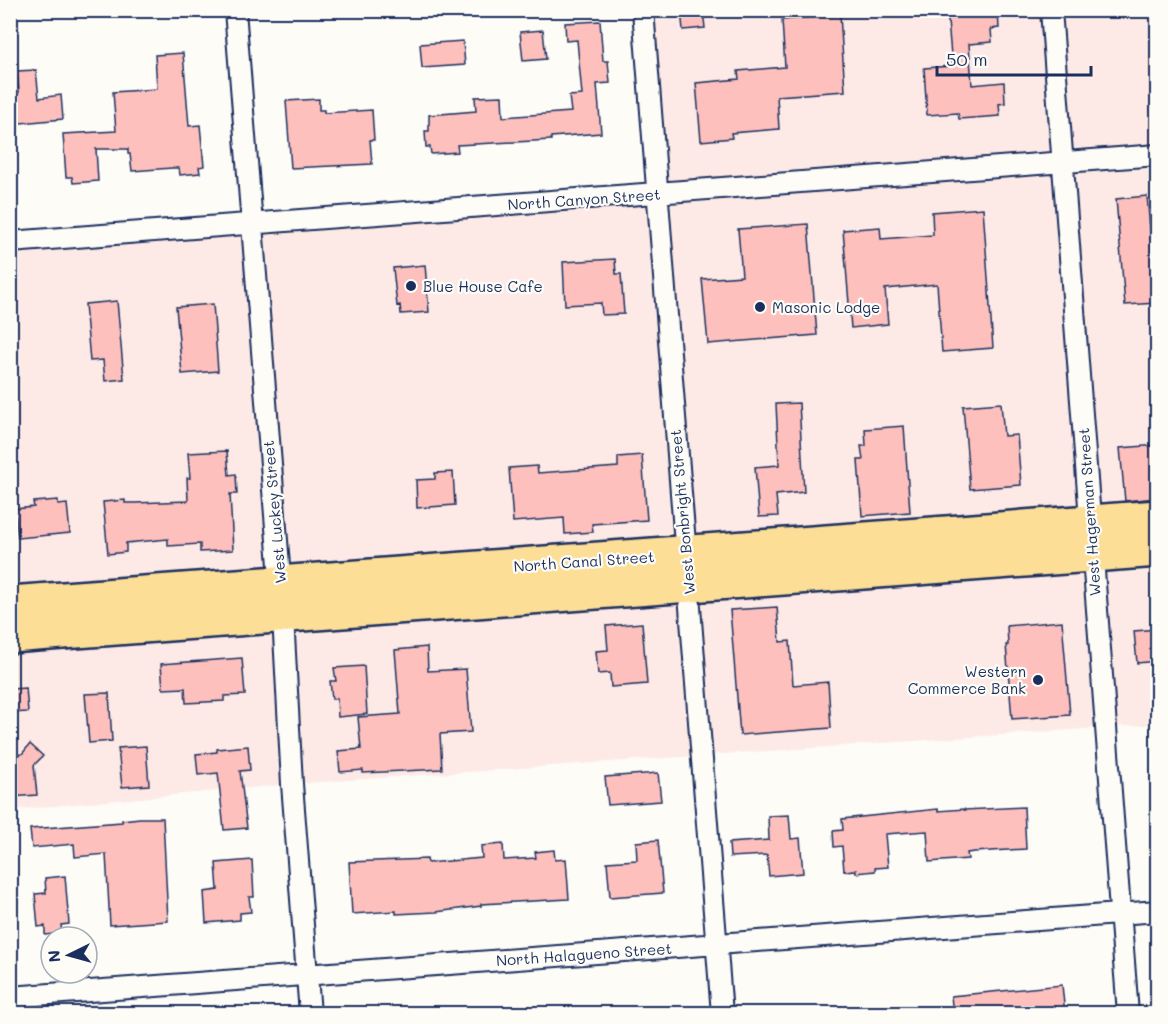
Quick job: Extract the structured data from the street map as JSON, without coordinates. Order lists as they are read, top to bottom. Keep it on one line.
{"streets":{"highway":["North Canal Street"],"street":["North Canyon Street","West Luckey Street","West Bonbright Street","West Hagerman Street","North Halagueno Street"]},"crossings":[["North Canyon Street","West Luckey Street"],["North Canyon Street","West Bonbright Street"],["North Canyon Street","West Hagerman Street"],["West Luckey Street","North Canal Street"],["West Luckey Street","North Halagueno Street"],["West Bonbright Street","North Canal Street"],["West Bonbright Street","North Halagueno Street"],["West Hagerman Street","North Canal Street"],["West Hagerman Street","North Halagueno Street"]],"places":["Blue House Cafe","Masonic Lodge","Western Commerce Bank"],"scale_bar":"50 m","north":"left"}
